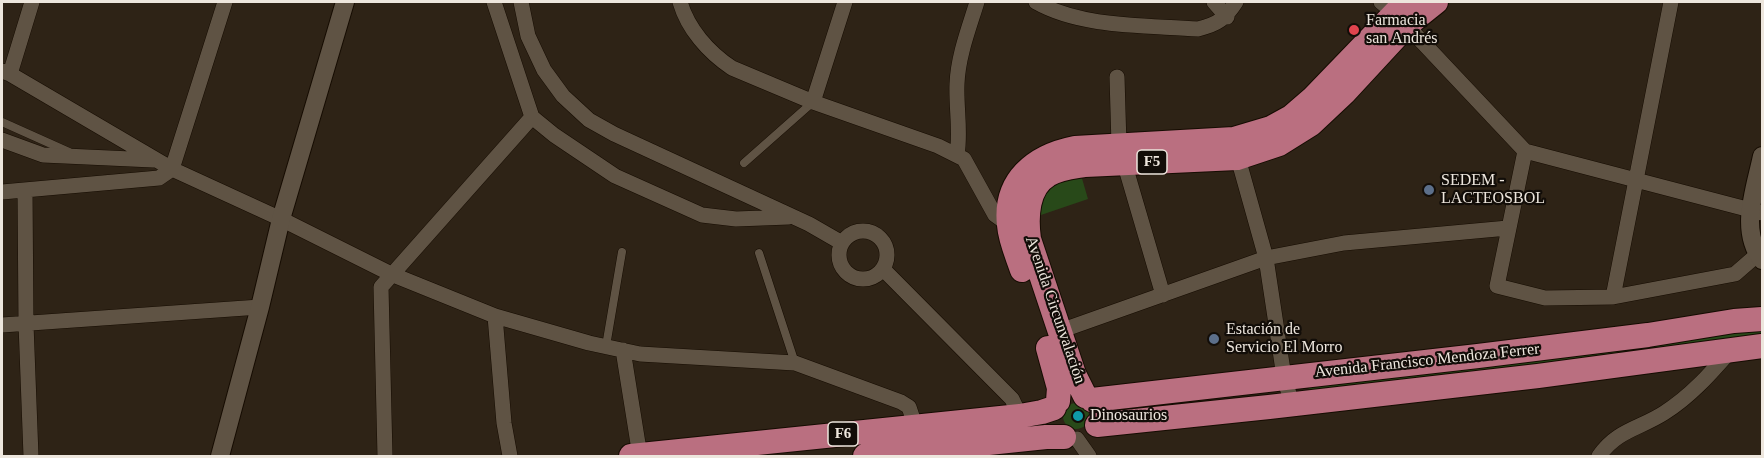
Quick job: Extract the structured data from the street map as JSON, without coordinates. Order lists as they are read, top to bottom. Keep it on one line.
{"streets":{"highway":["F5","Avenida Circunvalación","Avenida Francisco Mendoza Ferrer","F6"]},"crossings":[["F5","Avenida Circunvalación"],["F5","Avenida Francisco Mendoza Ferrer"],["F5","F6"],["Avenida Circunvalación","Avenida Francisco Mendoza Ferrer"],["Avenida Circunvalación","F6"],["Avenida Francisco Mendoza Ferrer","F6"]],"places":["Farmacia san Andrés","SEDEM - LACTEOSBOL","Estación de Servicio El Morro","Dinosaurios"]}
